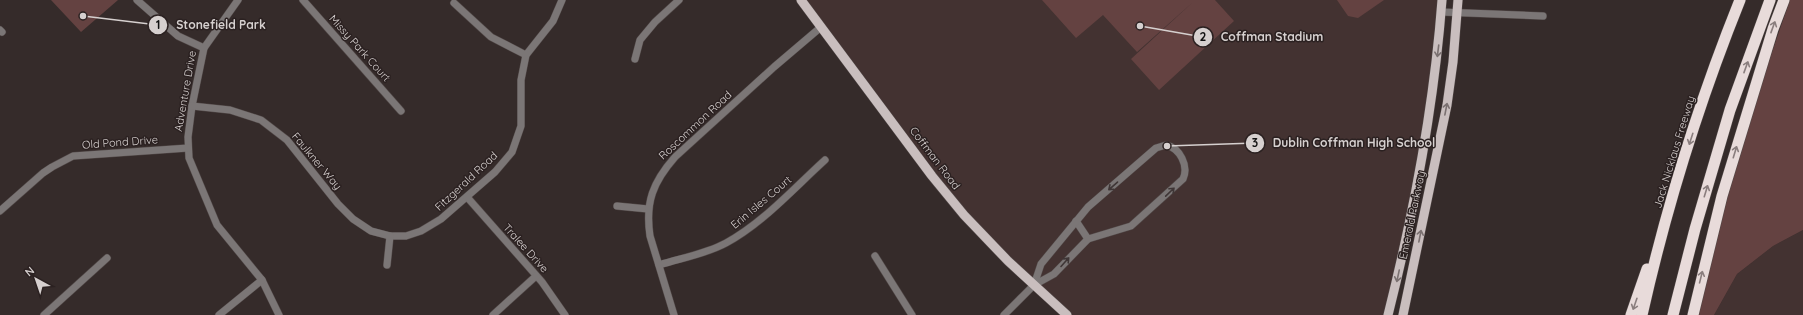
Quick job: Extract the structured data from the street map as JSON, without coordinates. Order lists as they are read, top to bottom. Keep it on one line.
{"streets":{"highway":["Jack Nicklaus Freeway"],"main road":["Coffman Road","Emerald Parkway"],"street":["Missy Park Court","Adventure Drive","Roscommon Road","Old Pond Drive","Faulkner Way","Fitzgerald Road","Erin Isles Court","Tralee Drive"]},"crossings":[["Adventure Drive","Old Pond Drive"],["Adventure Drive","Faulkner Way"],["Roscommon Road","Coffman Road"],["Roscommon Road","Erin Isles Court"],["Faulkner Way","Fitzgerald Road"],["Fitzgerald Road","Tralee Drive"]],"places":["Stonefield Park","Coffman Stadium","Dublin Coffman High School"],"north":"top left"}
